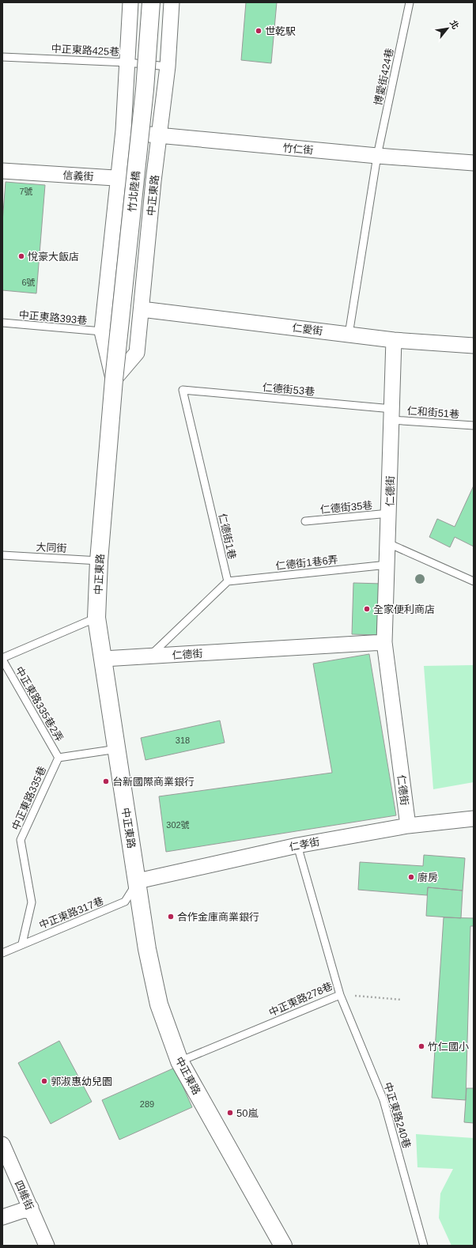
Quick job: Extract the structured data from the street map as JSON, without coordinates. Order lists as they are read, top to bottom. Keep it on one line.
{"streets":{"main road":["竹北陸橋","中正東路"],"street":["竹仁街","信義街","仁愛街","仁德街","仁孝街","四維街"],"lane":["中正東路425巷","博愛街424巷","中正東路393巷","仁德街53巷","仁和街51巷","仁德街35巷","仁德街1巷","大同街","仁德街1巷6弄","中正東路335巷2弄","中正東路335巷","中正東路317巷","中正東路278巷","中正東路240巷"]},"crossings":[["中正東路425巷","中正東路"],["博愛街424巷","竹仁街"],["博愛街424巷","仁愛街"],["竹仁街","中正東路"],["信義街","中正東路"],["竹北陸橋","中正東路"],["中正東路","中正東路393巷"],["中正東路","仁愛街"],["中正東路","仁德街"],["中正東路","大同街"],["中正東路","中正東路335巷2弄"],["中正東路","仁孝街"],["中正東路","中正東路317巷"],["中正東路","中正東路278巷"],["仁愛街","仁德街"],["仁德街53巷","仁和街51巷"],["仁德街53巷","仁德街"],["仁德街53巷","仁德街1巷"],["仁和街51巷","仁德街"],["仁德街","仁德街35巷"],["仁德街","仁德街1巷6弄"],["仁德街","仁孝街"],["仁德街1巷","仁德街1巷6弄"],["中正東路335巷2弄","中正東路335巷"],["中正東路335巷","中正東路317巷"],["仁孝街","中正東路317巷"],["仁孝街","中正東路278巷"],["中正東路278巷","中正東路240巷"]],"places":["世乾駅","悅豪大飯店","全家便利商店","台新國際商業銀行","廚房","合作金庫商業銀行","竹仁國小","郭淑惠幼兒園","50嵐"],"house_numbers":["7號","6號","318","302號","289"],"north":"top right"}
